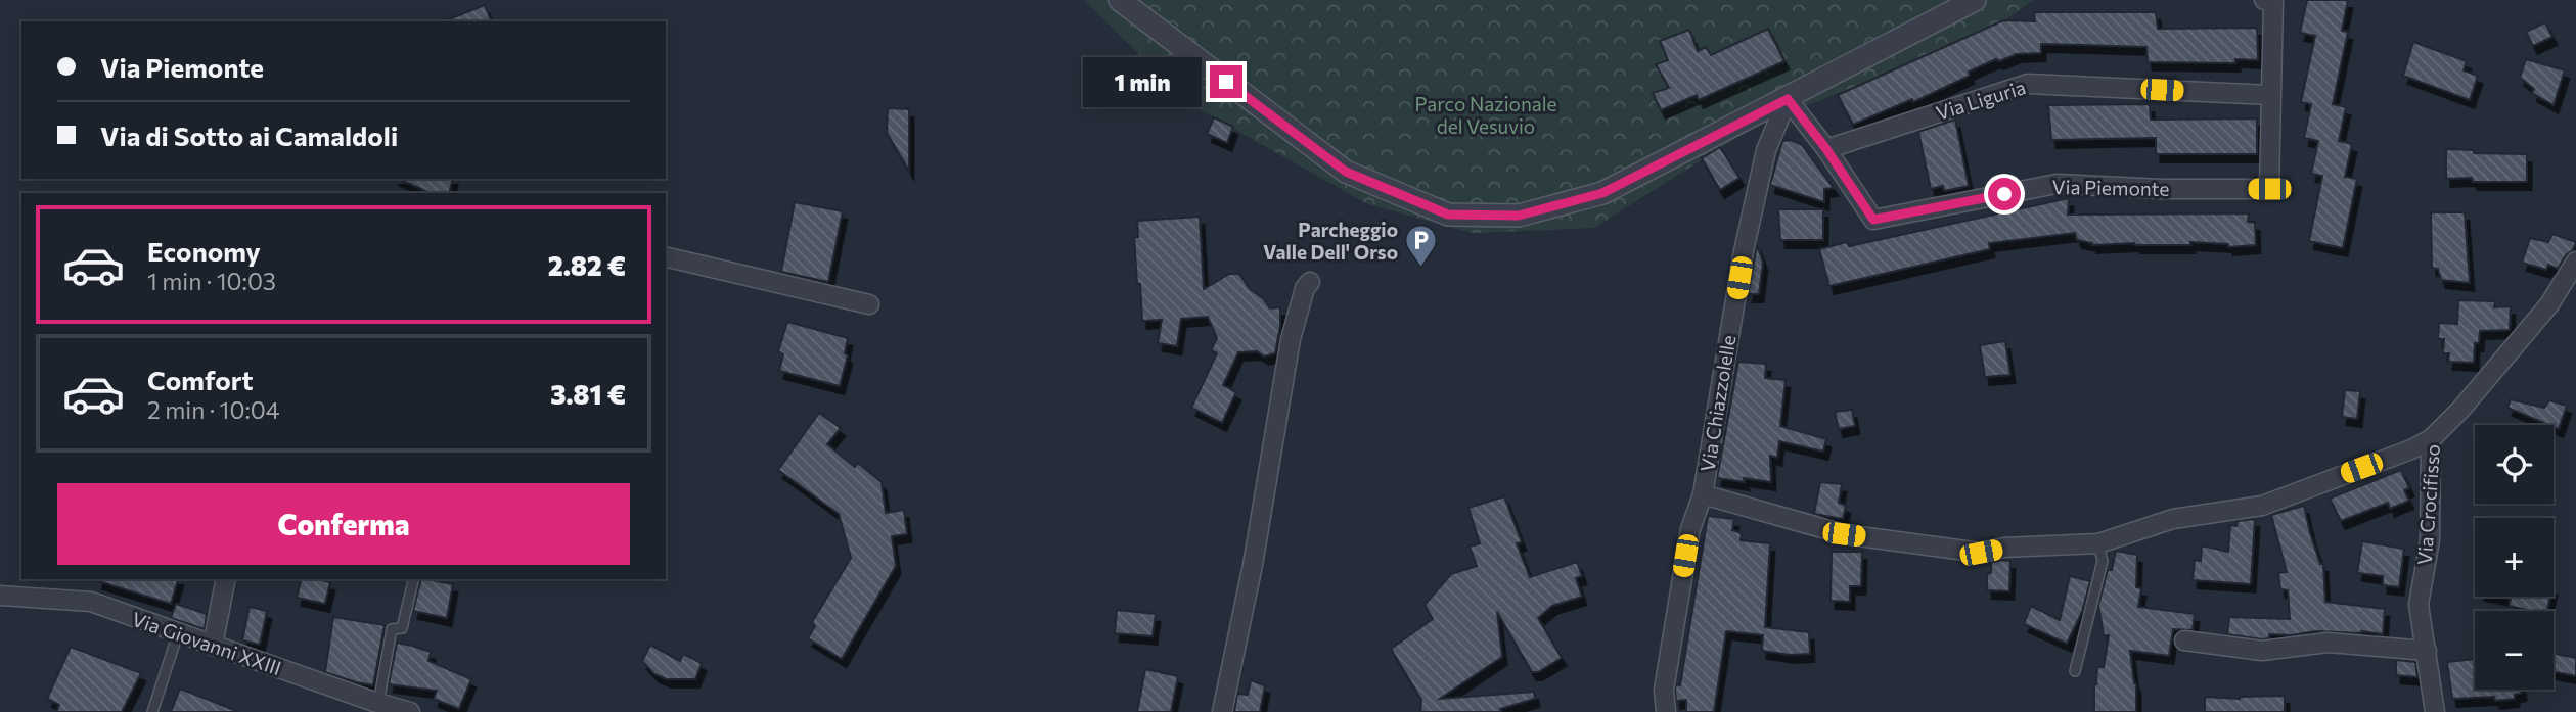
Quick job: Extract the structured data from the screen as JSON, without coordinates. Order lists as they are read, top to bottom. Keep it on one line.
{"streets":{"street":["Via Liguria","Via Piemonte","Via Chiazzolelle","Via Crocifisso","Via Giovanni XXIII"]},"crossings":[["Via Liguria","Via Piemonte"],["Via Piemonte","Via Chiazzolelle"]],"parks":["Parco Nazionale del Vesuvio"],"places":{"parking":["Parcheggio Valle Dell' Orso"]},"page":{"banner":["Via Piemonte","Via di Sotto ai Camaldoli"],"bubble":"1 min","list":[{"name":"Economy","note":"1 min · 10:03","value":"2.82 €"},{"name":"Comfort","note":"2 min · 10:04","value":"3.81 €"}],"map_buttons":["+","−"],"buttons":"Conferma"}}
